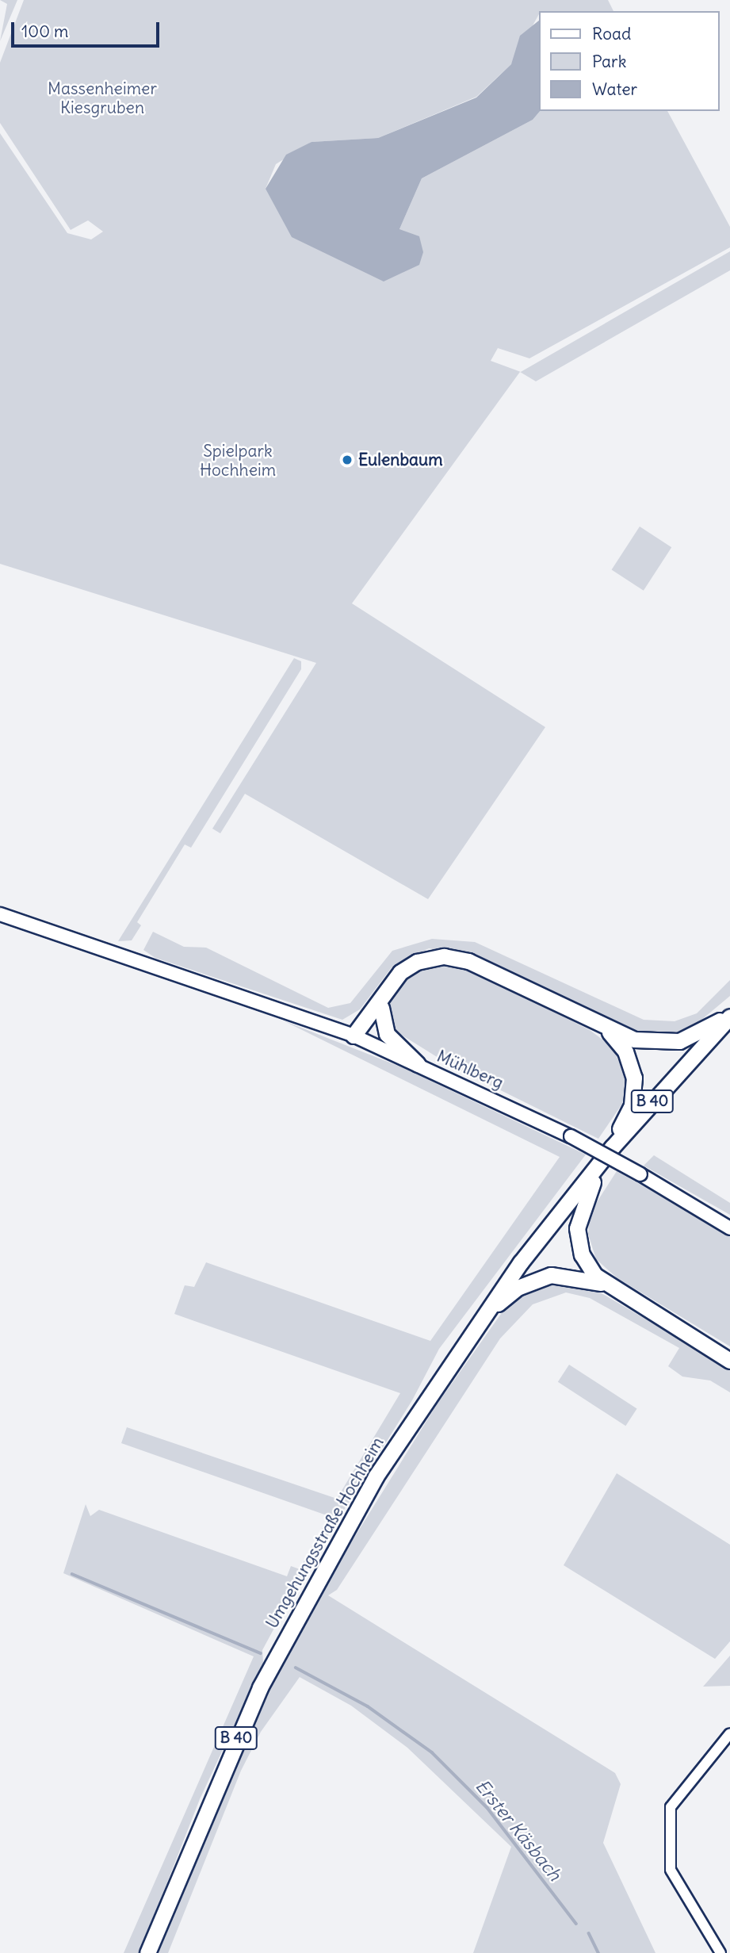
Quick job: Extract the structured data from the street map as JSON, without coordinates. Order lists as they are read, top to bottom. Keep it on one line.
{"streets":{"main road":["Mühlberg","B 40","Umgehungsstraße Hochheim"]},"crossings":[["B 40","Umgehungsstraße Hochheim"]],"water":["Erster Käsbach"],"parks":["Massenheimer Kiesgruben","Spielpark Hochheim"],"places":["Eulenbaum"],"legend":["Road","Park","Water"],"scale_bar":"100 m"}
